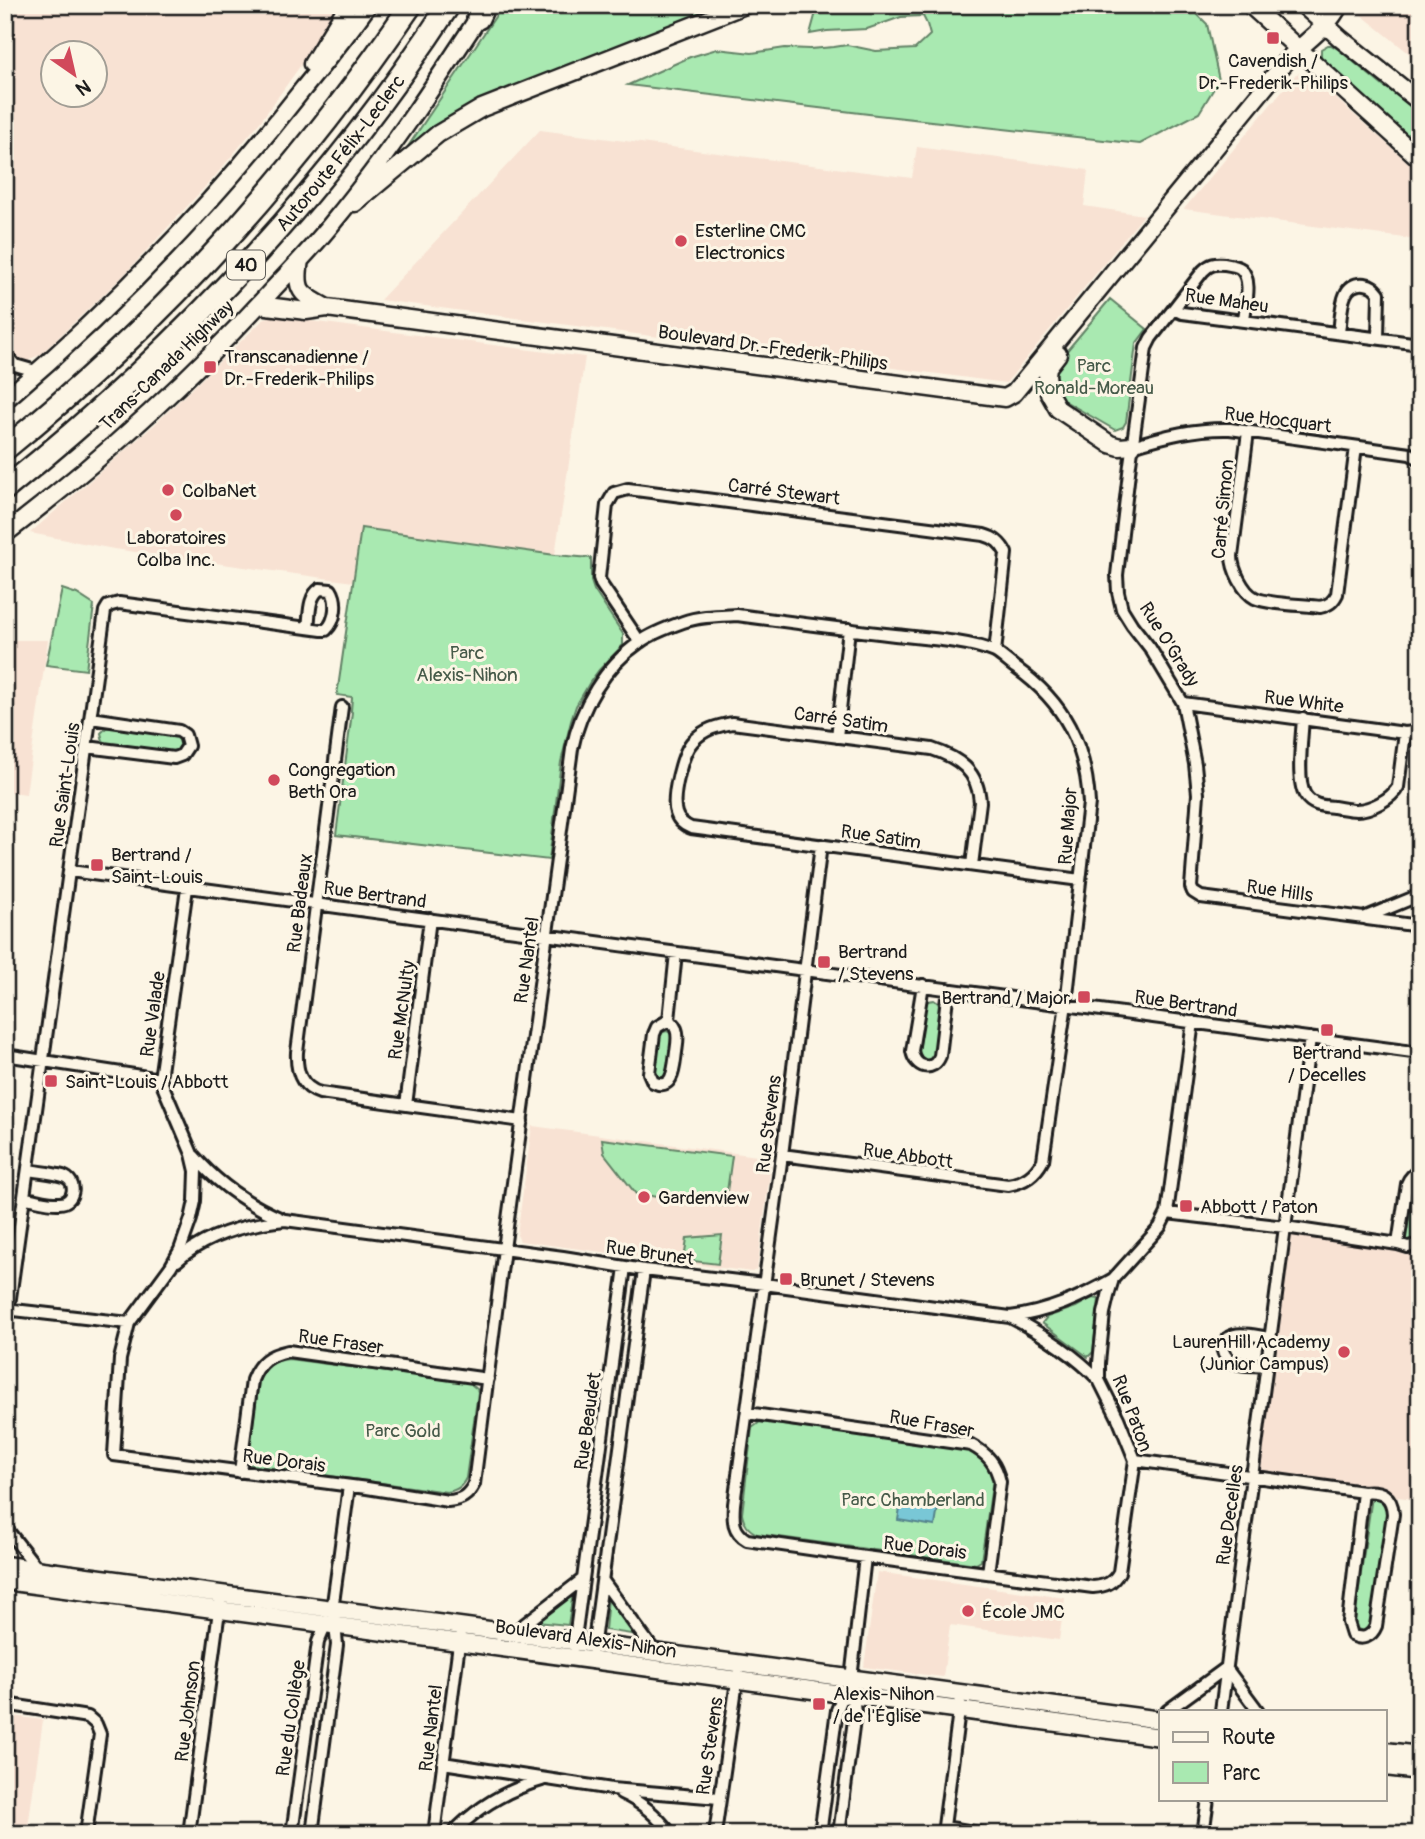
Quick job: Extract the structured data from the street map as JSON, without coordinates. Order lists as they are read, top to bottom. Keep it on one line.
{"streets":{"highway":["Autoroute Félix-Leclerc","40"],"street":["Rue Maheu","Boulevard Dr.-Frederik-Philips","Trans-Canada Highway","Rue Hocquart","Carré Stewart","Carré Simon","Rue O'Grady","Rue White","Carré Satim","Rue Saint-Louis","Rue Major","Rue Satim","Rue Hills","Rue Bertrand","Rue Badeaux","Rue Nantel","Rue McNulty","Rue Valade","Rue Stevens","Rue Abbott","Rue Brunet","Rue Fraser","Rue Paton","Rue Beaudet","Rue Dorais","Rue Decelles","Boulevard Alexis-Nihon","Rue Johnson","Rue du Collège"]},"crossings":[["Rue Maheu","Boulevard Dr.-Frederik-Philips"],["Rue Maheu","Rue Hocquart"],["Rue Maheu","Rue O'Grady"],["Boulevard Dr.-Frederik-Philips","Rue Hocquart"],["Boulevard Dr.-Frederik-Philips","Rue O'Grady"],["Rue Hocquart","Carré Simon"],["Rue Hocquart","Rue O'Grady"],["Carré Stewart","Rue Major"],["Carré Stewart","Rue Nantel"],["Rue O'Grady","Rue White"],["Rue O'Grady","Rue Hills"],["Carré Satim","Rue Satim"],["Rue Saint-Louis","Rue Bertrand"],["Rue Major","Rue Satim"],["Rue Major","Rue Bertrand"],["Rue Major","Rue Nantel"],["Rue Major","Rue Abbott"],["Rue Satim","Rue Stevens"],["Rue Bertrand","Rue Badeaux"],["Rue Bertrand","Rue Nantel"],["Rue Bertrand","Rue McNulty"],["Rue Bertrand","Rue Valade"],["Rue Bertrand","Rue Stevens"],["Rue Bertrand","Rue Paton"],["Rue Bertrand","Rue Decelles"],["Rue Badeaux","Rue McNulty"],["Rue Nantel","Rue Brunet"],["Rue Nantel","Rue Fraser"],["Rue Nantel","Rue Dorais"],["Rue Nantel","Boulevard Alexis-Nihon"],["Rue Valade","Rue Brunet"],["Rue Valade","Rue Dorais"],["Rue Stevens","Rue Abbott"],["Rue Stevens","Rue Brunet"],["Rue Stevens","Rue Fraser"],["Rue Stevens","Rue Dorais"],["Rue Stevens","Boulevard Alexis-Nihon"],["Rue Brunet","Rue Paton"],["Rue Brunet","Rue Beaudet"],["Rue Fraser","Rue Dorais"],["Rue Paton","Rue Dorais"],["Rue Beaudet","Boulevard Alexis-Nihon"],["Rue Dorais","Rue du Collège"],["Boulevard Alexis-Nihon","Rue Johnson"],["Boulevard Alexis-Nihon","Rue du Collège"]],"parks":["Parc Ronald-Moreau","Parc Alexis-Nihon","Parc Gold","Parc Chamberland"],"places":{"transit":["Cavendish / Dr.-Frederik-Philips","Transcanadienne / Dr.-Frederik-Philips","Bertrand / Saint-Louis","Bertrand / Stevens","Bertrand / Major","Bertrand / Decelles","Saint-Louis / Abbott","Abbott / Paton","Brunet / Stevens","Alexis-Nihon / de l'Église"],"other":["Esterline CMC Electronics","ColbaNet","Laboratoires Colba Inc.","Congregation Beth Ora","Gardenview","LaurenHill Academy (Junior Campus)","École JMC"]},"legend":["Route","Parc"],"north":"bottom right"}
